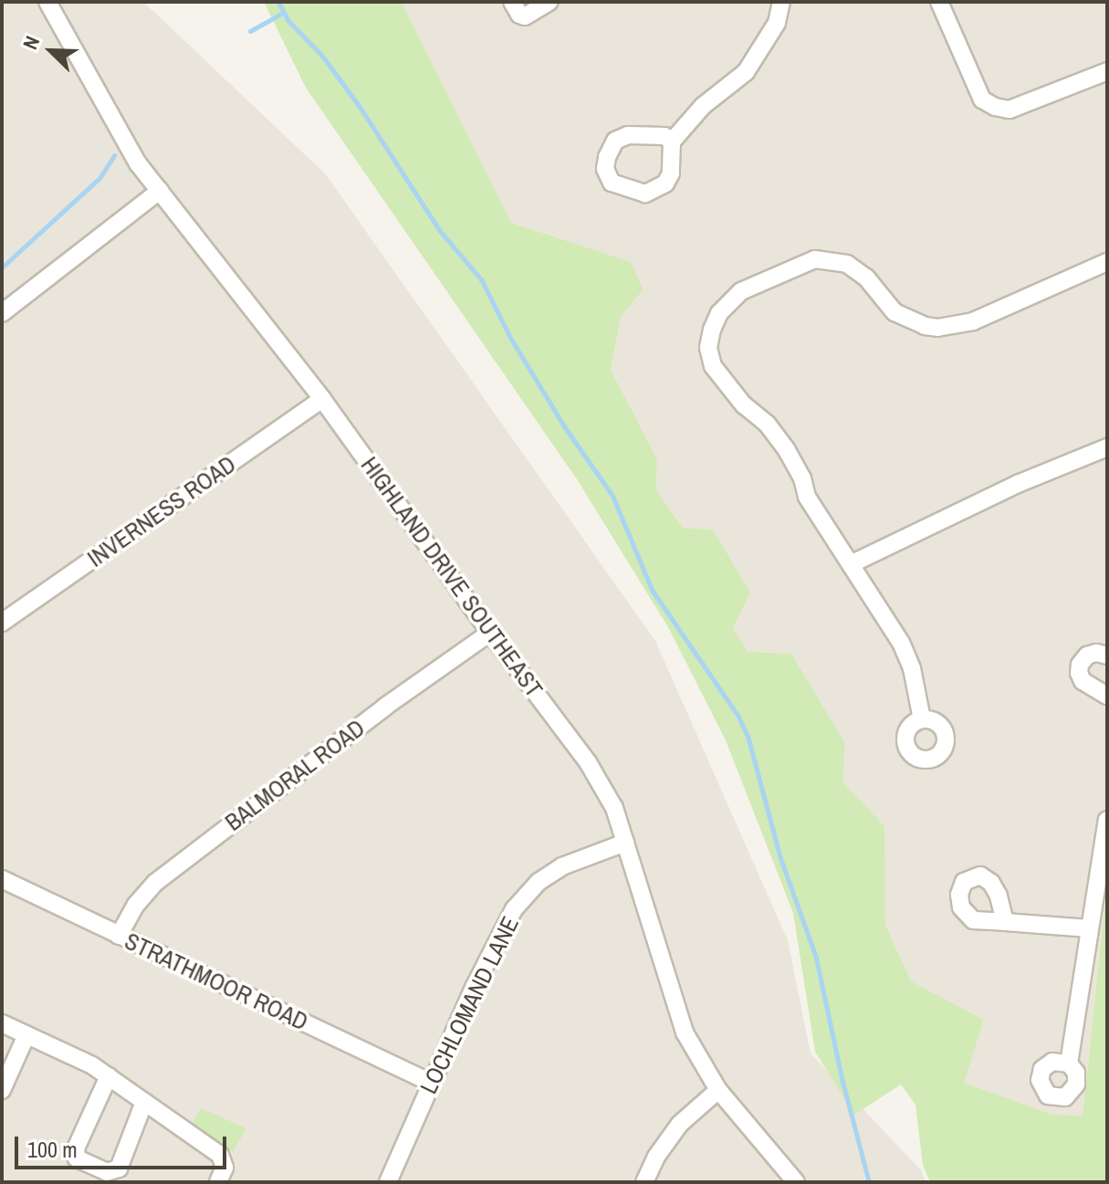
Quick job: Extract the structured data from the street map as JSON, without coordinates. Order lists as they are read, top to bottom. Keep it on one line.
{"streets":{"street":["INVERNESS ROAD","HIGHLAND DRIVE SOUTHEAST","BALMORAL ROAD","STRATHMOOR ROAD","LOCHLOMAND LANE"]},"crossings":[["INVERNESS ROAD","HIGHLAND DRIVE SOUTHEAST"],["HIGHLAND DRIVE SOUTHEAST","BALMORAL ROAD"],["HIGHLAND DRIVE SOUTHEAST","LOCHLOMAND LANE"],["BALMORAL ROAD","STRATHMOOR ROAD"],["STRATHMOOR ROAD","LOCHLOMAND LANE"]],"scale_bar":"100 m","north":"top left"}
